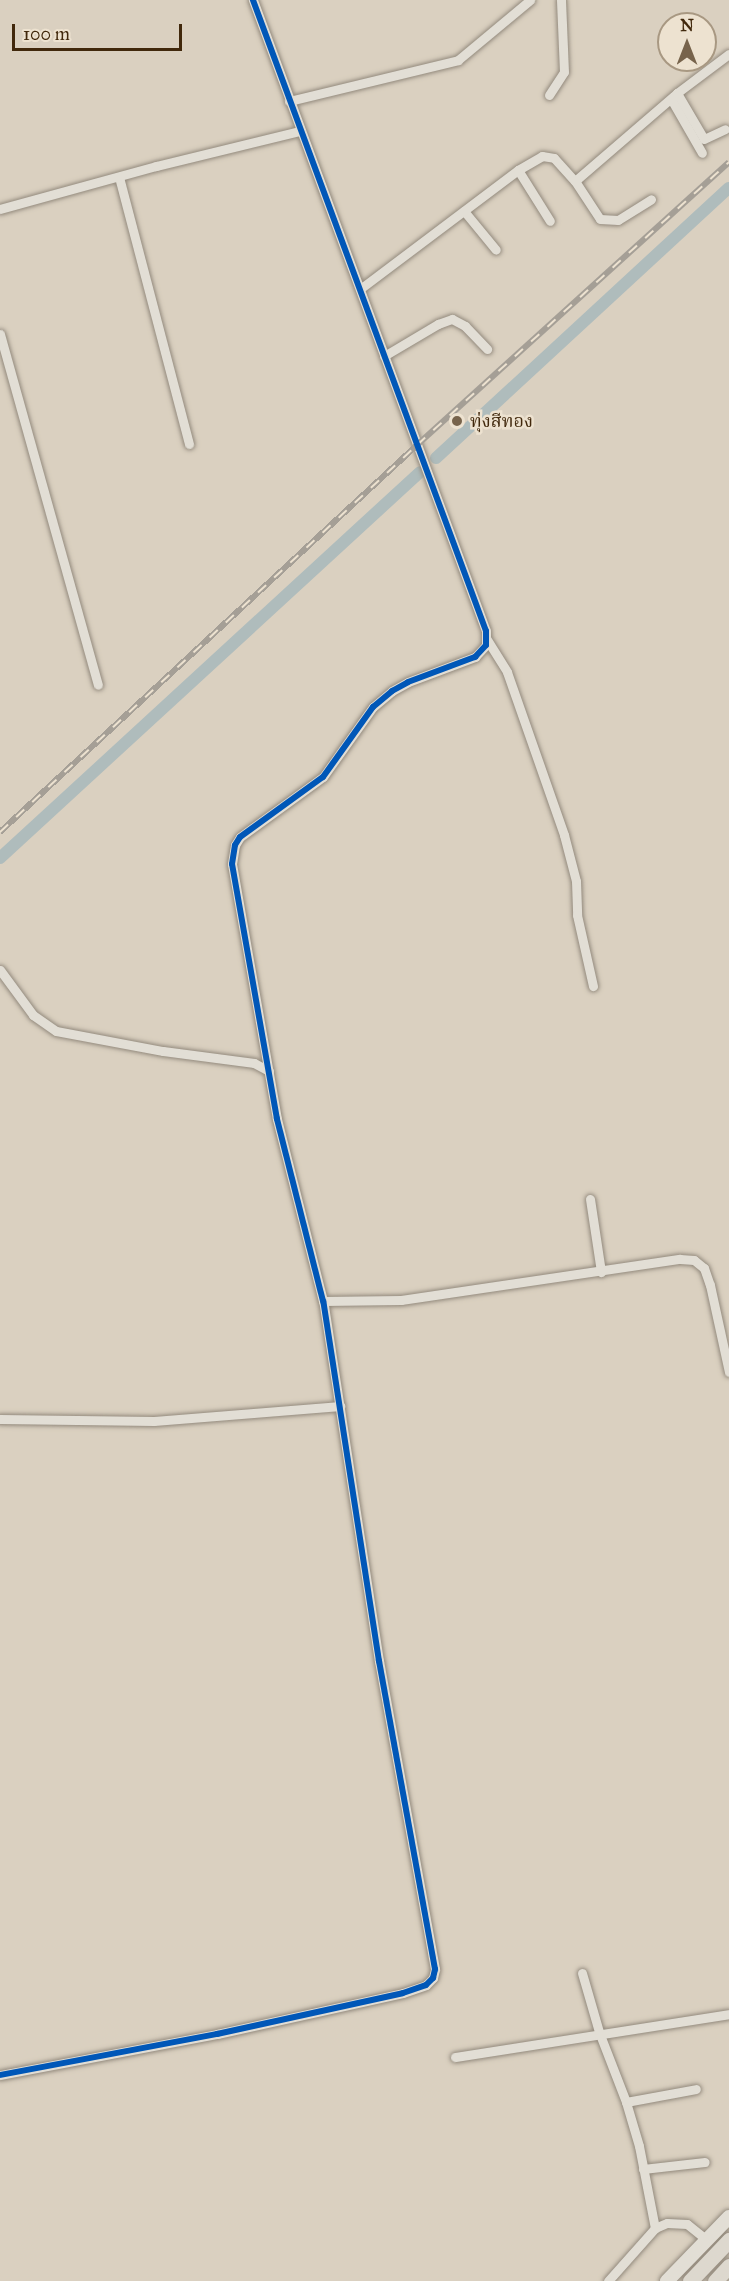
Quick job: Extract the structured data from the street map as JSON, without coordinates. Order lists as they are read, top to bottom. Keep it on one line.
{"places":["ทุ่งสีทอง"],"scale_bar":"100 m","north":"top"}
